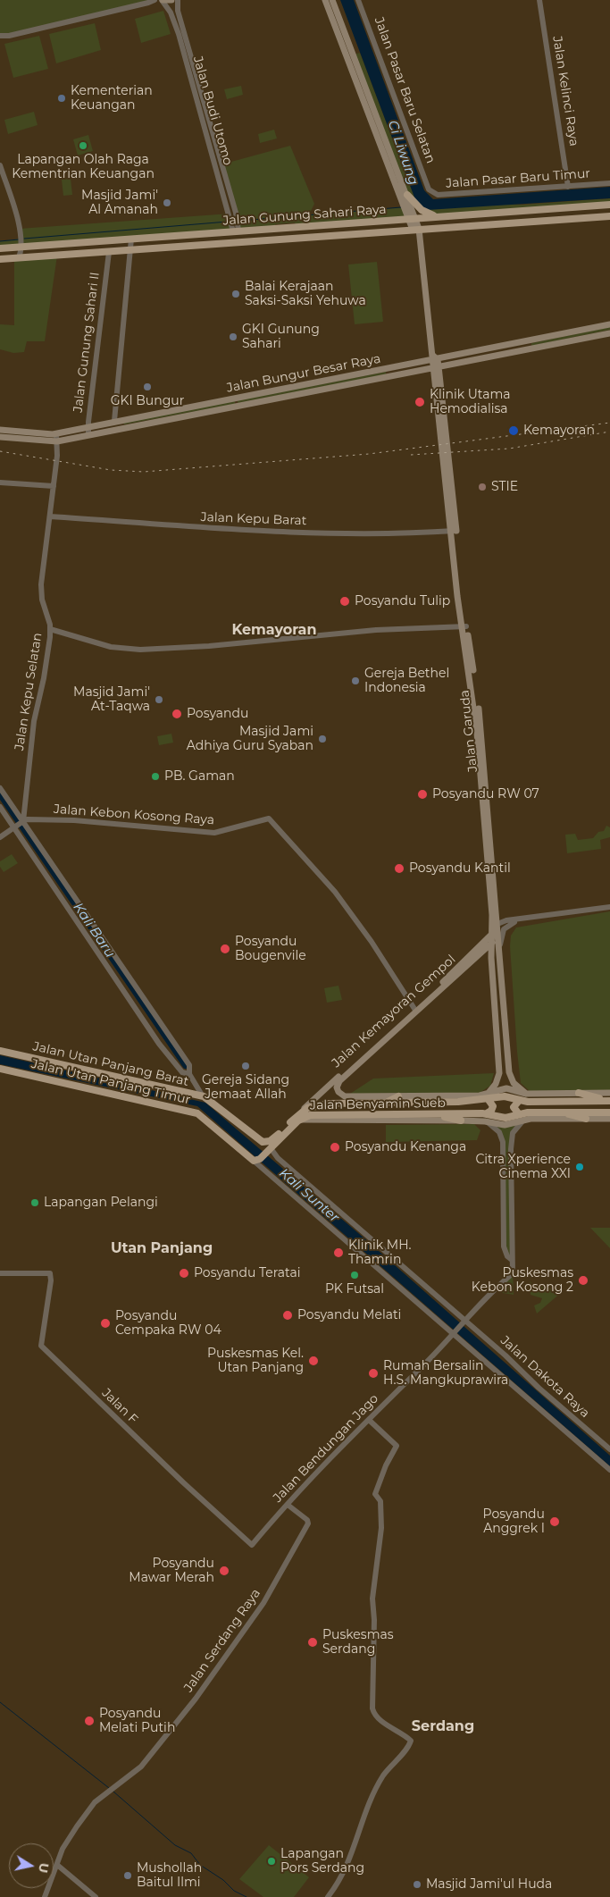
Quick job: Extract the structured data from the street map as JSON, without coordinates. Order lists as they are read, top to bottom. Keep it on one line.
{"streets":{"main road":["Jalan Gunung Sahari Raya","Jalan Bungur Besar Raya","Jalan Garuda","Jalan Kemayoran Gempol","Jalan Utan Panjang Barat","Jalan Utan Panjang Timur","Jalan Benyamin Sueb"],"street":["Jalan Pasar Baru Selatan","Jalan Kelinci Raya","Jalan Budi Utomo","Jalan Pasar Baru Timur","Jalan Gunung Sahari II","Jalan Kepu Barat","Jalan Kepu Selatan","Jalan Kebon Kosong Raya","Jalan Dakota Raya","Jalan F","Jalan Bendungan Jago","Jalan Serdang Raya"]},"crossings":[["Jalan Pasar Baru Selatan","Jalan Pasar Baru Timur"],["Jalan Kelinci Raya","Jalan Pasar Baru Timur"],["Jalan Budi Utomo","Jalan Gunung Sahari Raya"],["Jalan Gunung Sahari Raya","Jalan Gunung Sahari II"],["Jalan Gunung Sahari Raya","Jalan Garuda"],["Jalan Gunung Sahari II","Jalan Bungur Besar Raya"],["Jalan Bungur Besar Raya","Jalan Kepu Selatan"],["Jalan Bungur Besar Raya","Jalan Garuda"],["Jalan Kepu Barat","Jalan Kepu Selatan"],["Jalan Kepu Barat","Jalan Garuda"],["Jalan Kepu Selatan","Jalan Kebon Kosong Raya"],["Jalan Garuda","Jalan Kemayoran Gempol"],["Jalan Kebon Kosong Raya","Jalan Kemayoran Gempol"],["Jalan Kemayoran Gempol","Jalan Utan Panjang Barat"],["Jalan Kemayoran Gempol","Jalan Benyamin Sueb"],["Jalan Utan Panjang Barat","Jalan Benyamin Sueb"],["Jalan Dakota Raya","Jalan Bendungan Jago"],["Jalan F","Jalan Bendungan Jago"],["Jalan Bendungan Jago","Jalan Serdang Raya"]],"districts":["Kemayoran","Utan Panjang","Serdang"],"water":["Ci Liwung","Kali Baru","Kali Sunter"],"places":["Kementerian Keuangan","Lapangan Olah Raga Kementrian Keuangan","Masjid Jami' Al Amanah","Balai Kerajaan Saksi-Saksi Yehuwa","GKI Gunung Sahari","GKI Bungur","Klinik Utama Hemodialisa","Kemayoran","STIE","Posyandu Tulip","Gereja Bethel Indonesia","Masjid Jami' At-Taqwa","Posyandu","Masjid Jami Adhiya Guru Syaban","PB. Gaman","Posyandu RW 07","Posyandu Kantil","Posyandu Bougenvile","Gereja Sidang Jemaat Allah","Posyandu Kenanga","Citra Xperience Cinema XXI","Lapangan Pelangi","Klinik MH. Thamrin","Posyandu Teratai","PK Futsal","Puskesmas Kebon Kosong 2","Posyandu Melati","Posyandu Cempaka RW 04","Puskesmas Kel. Utan Panjang","Rumah Bersalin H.S. Mangkuprawira","Posyandu Anggrek I","Posyandu Mawar Merah","Puskesmas Serdang","Posyandu Melati Putih","Lapangan Pors Serdang","Mushollah Baitul Ilmi","Masjid Jami'ul Huda"],"north":"right"}
